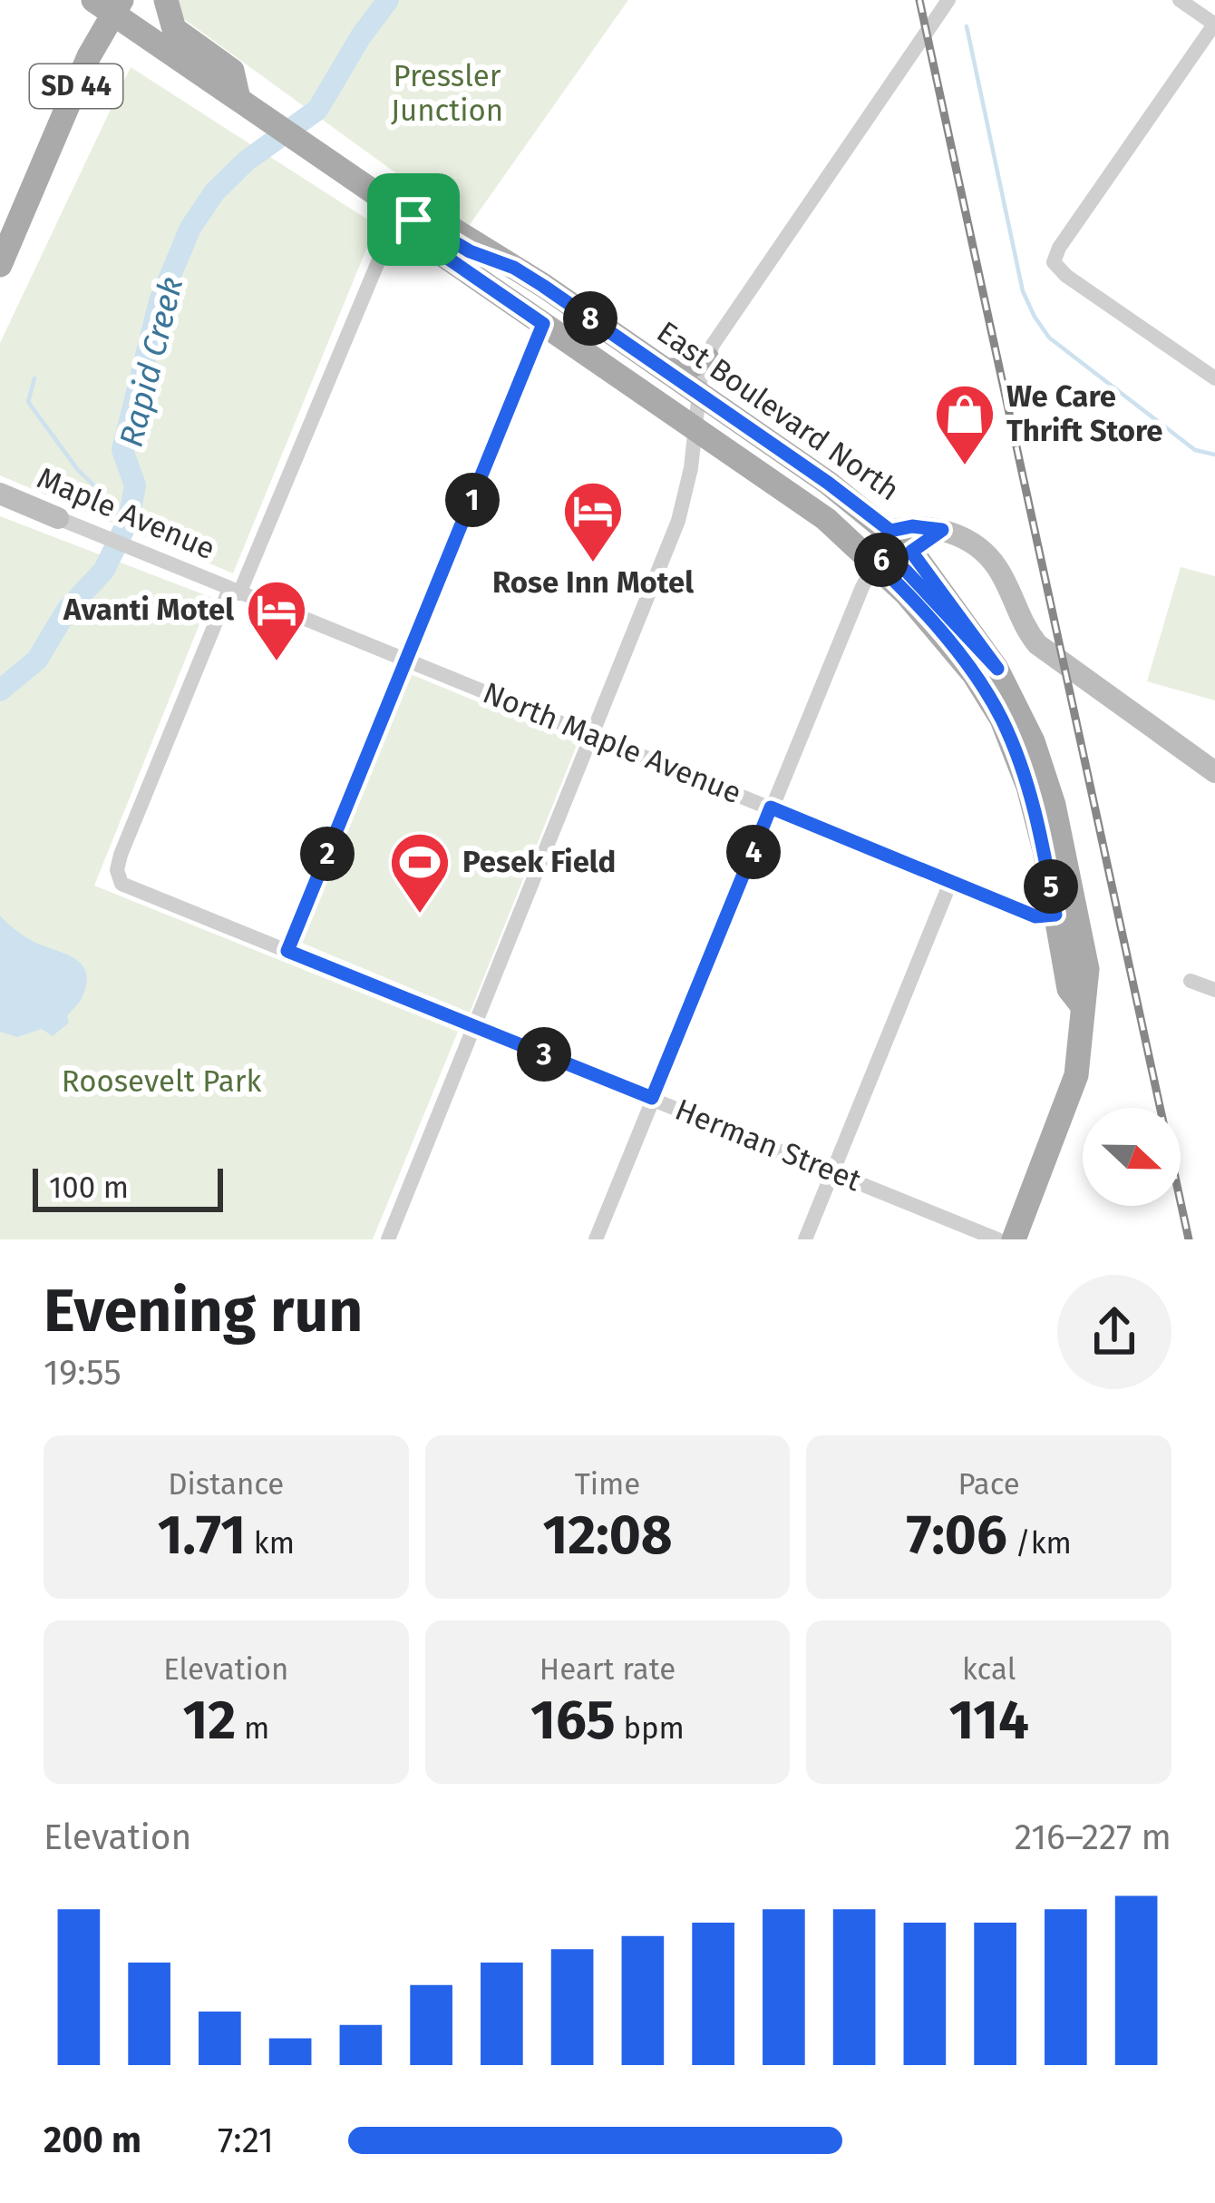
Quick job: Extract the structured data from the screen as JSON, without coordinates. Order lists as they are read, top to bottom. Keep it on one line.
{"streets":{"main road":["SD 44","East Boulevard North"],"street":["Maple Avenue","North Maple Avenue","Herman Street"]},"crossings":[["SD 44","East Boulevard North"],["Maple Avenue","North Maple Avenue"],["Maple Avenue","Herman Street"],["North Maple Avenue","Herman Street"]],"water":["Rapid Creek"],"parks":["Pressler Junction","Roosevelt Park"],"places":{"shop":["We Care Thrift Store"],"hotel":["Rose Inn Motel","Avanti Motel"],"sports":["Pesek Field"]},"scale_bar":"100 m","north":"right","page":{"pins":["8","1","6","4","2","5","3"],"scale":"100 m","heading":["Evening run","19:55"],"stats":[["Distance","1.71 km"],["Time","12:08"],["Pace","7:06 /km"],["Elevation","12 m"],["Heart rate","165 bpm"],["kcal","114"]],"chart":["Elevation","216–227 m"],"list":[{"name":"200 m","note":"7:21"}]}}
